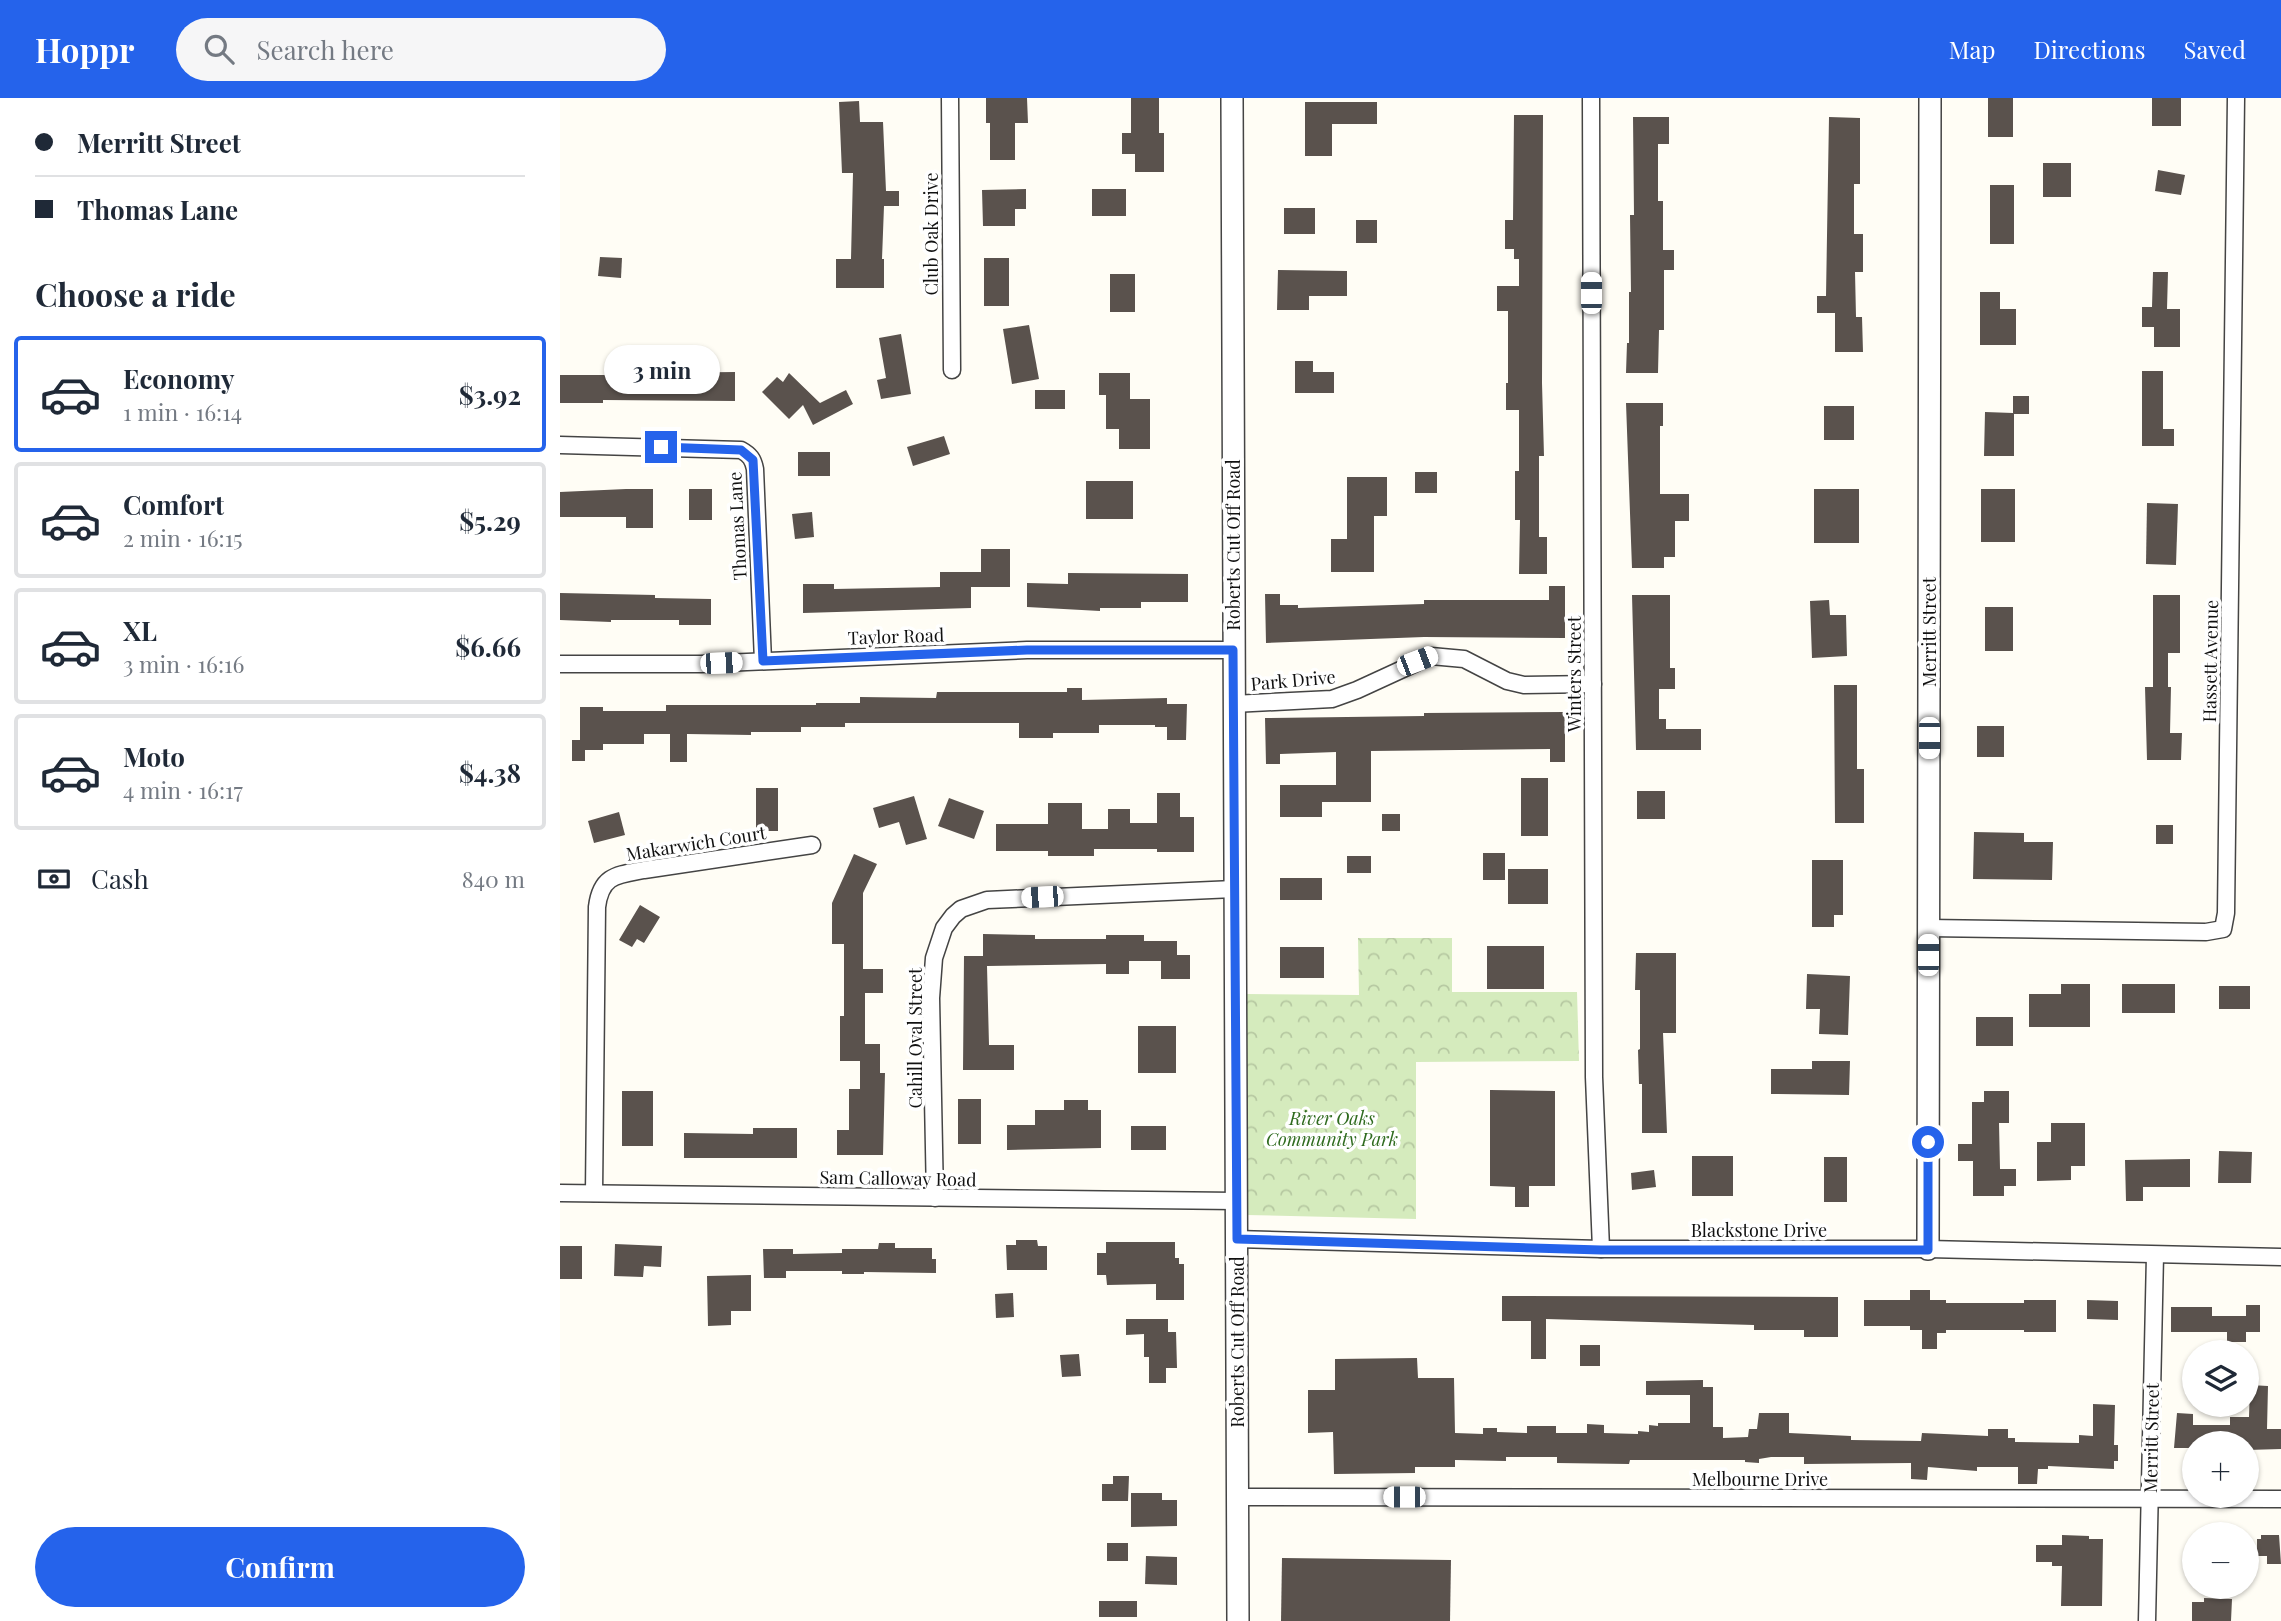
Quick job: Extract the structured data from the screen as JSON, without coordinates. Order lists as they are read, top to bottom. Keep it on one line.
{"streets":{"street":["Club Oak Drive","Thomas Lane","Roberts Cut Off Road","Merritt Street","Taylor Road","Hassett Avenue","Winters Street","Park Drive","Makarwich Court","Cahill Oval Street","Sam Calloway Road","Blackstone Drive","Melbourne Drive"]},"crossings":[["Thomas Lane","Taylor Road"],["Roberts Cut Off Road","Taylor Road"],["Roberts Cut Off Road","Park Drive"],["Roberts Cut Off Road","Cahill Oval Street"],["Roberts Cut Off Road","Sam Calloway Road"],["Roberts Cut Off Road","Blackstone Drive"],["Roberts Cut Off Road","Melbourne Drive"],["Merritt Street","Hassett Avenue"],["Merritt Street","Blackstone Drive"],["Merritt Street","Melbourne Drive"],["Winters Street","Park Drive"],["Winters Street","Blackstone Drive"],["Makarwich Court","Sam Calloway Road"],["Cahill Oval Street","Sam Calloway Road"]],"parks":["River Oaks Community Park"],"page":{"header":"Hoppr","search":"Search here","nav":["Map","Directions","Saved"],"banner":["Merritt Street","Thomas Lane"],"heading":"Choose a ride","list":[{"name":"Economy","note":"1 min · 16:14","value":"$3.92"},{"name":"Comfort","note":"2 min · 16:15","value":"$5.29"},{"name":"XL","note":"3 min · 16:16","value":"$6.66"},{"name":"Moto","note":"4 min · 16:17","value":"$4.38"}],"bubble":"3 min","pay":["Cash","840 m"],"map_buttons":["+","−"],"buttons":"Confirm"}}
